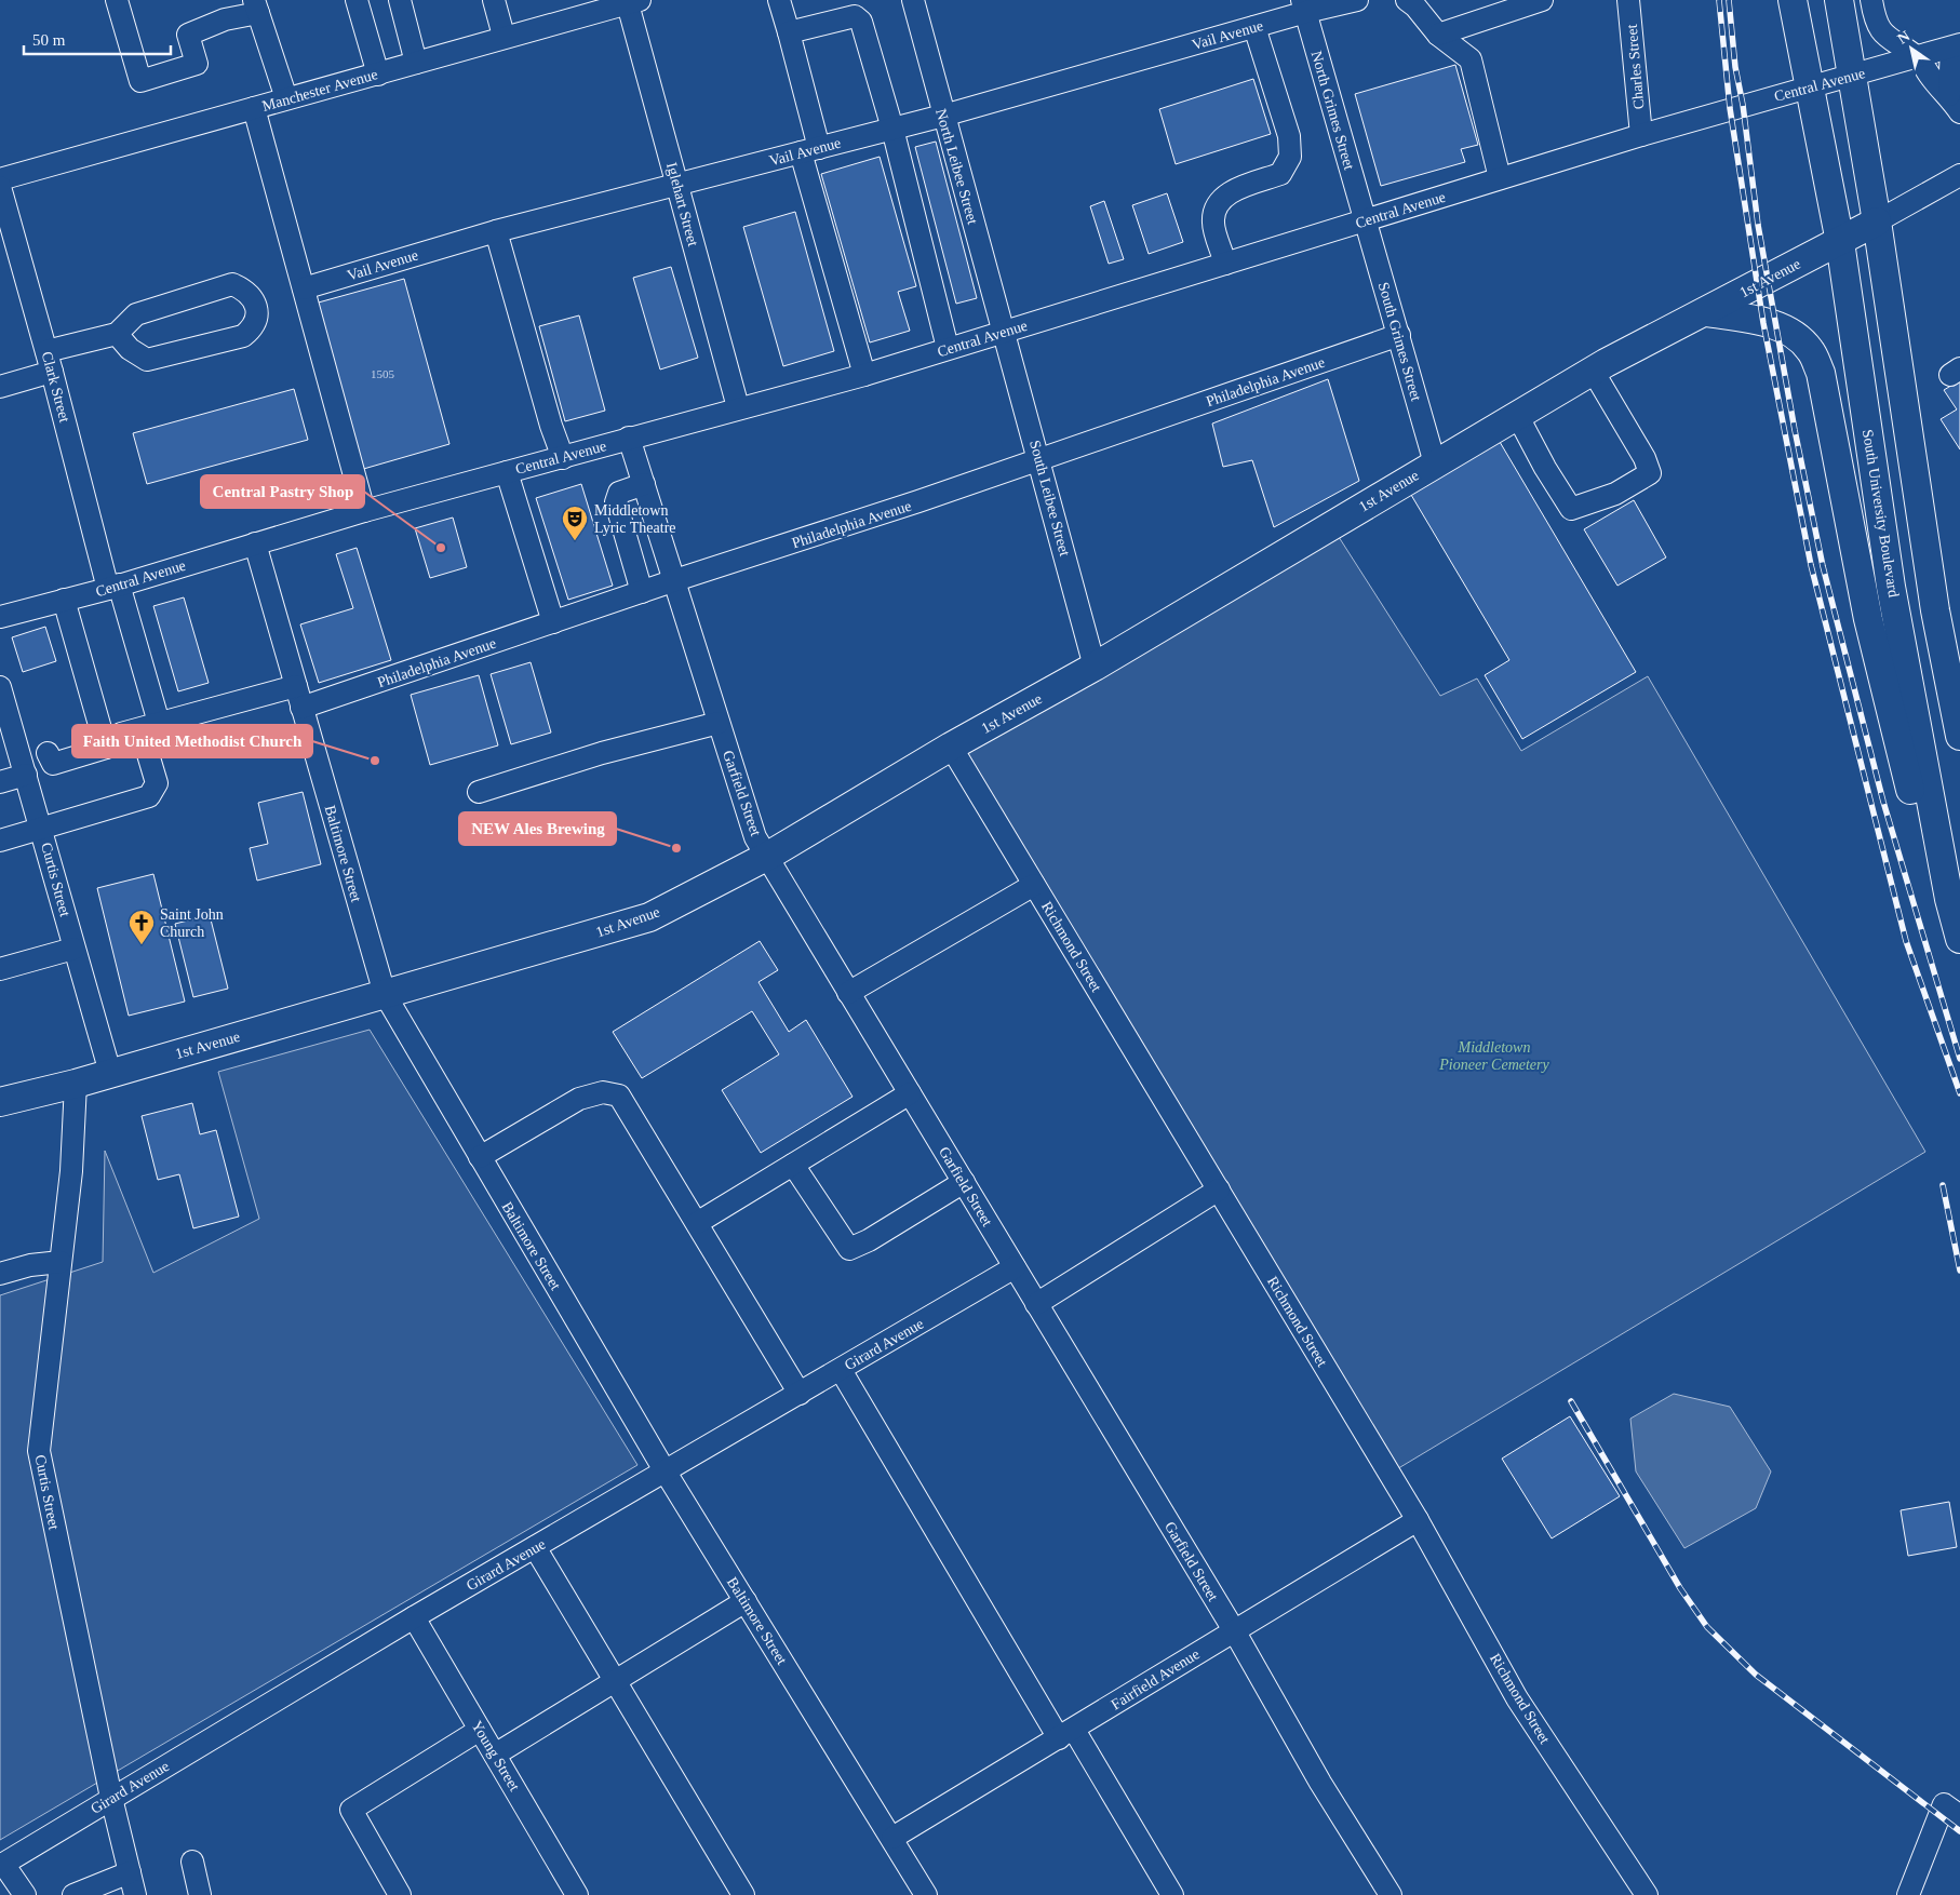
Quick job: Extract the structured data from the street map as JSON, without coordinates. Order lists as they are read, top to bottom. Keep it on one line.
{"streets":{"main road":["1st Avenue","South University Boulevard"],"street":["Vail Avenue","Charles Street","Central Avenue","Manchester Avenue","North Grimes Street","North Leibee Street","Iglehart Street","South Grimes Street","Philadelphia Avenue","Clark Street","South Leibee Street","Garfield Street","Baltimore Street","Curtis Street","Richmond Street","Girard Avenue","Fairfield Avenue","Young Street"]},"crossings":[["Vail Avenue","North Grimes Street"],["Vail Avenue","North Leibee Street"],["Vail Avenue","Iglehart Street"],["Charles Street","Central Avenue"],["Central Avenue","North Grimes Street"],["Central Avenue","North Leibee Street"],["Central Avenue","Iglehart Street"],["Central Avenue","South Grimes Street"],["Central Avenue","Clark Street"],["Central Avenue","South Leibee Street"],["Central Avenue","South University Boulevard"],["Central Avenue","Garfield Street"],["Central Avenue","Baltimore Street"],["Manchester Avenue","Iglehart Street"],["North Grimes Street","South Grimes Street"],["North Leibee Street","South Leibee Street"],["1st Avenue","South Grimes Street"],["1st Avenue","South Leibee Street"],["1st Avenue","South University Boulevard"],["1st Avenue","Garfield Street"],["1st Avenue","Baltimore Street"],["1st Avenue","Curtis Street"],["1st Avenue","Richmond Street"],["South Grimes Street","Philadelphia Avenue"],["Philadelphia Avenue","South Leibee Street"],["Philadelphia Avenue","Garfield Street"],["Philadelphia Avenue","Baltimore Street"],["Garfield Street","Girard Avenue"],["Garfield Street","Fairfield Avenue"],["Baltimore Street","Girard Avenue"],["Baltimore Street","Fairfield Avenue"],["Curtis Street","Girard Avenue"],["Richmond Street","Fairfield Avenue"],["Girard Avenue","Young Street"]],"parks":["Middletown Pioneer Cemetery"],"places":{"theatre":["Middletown Lyric Theatre"],"other":["Central Pastry Shop","Faith United Methodist Church","NEW Ales Brewing"],"church":["Saint John Church"]},"house_numbers":["1505"],"scale_bar":"50 m","north":"top left"}
